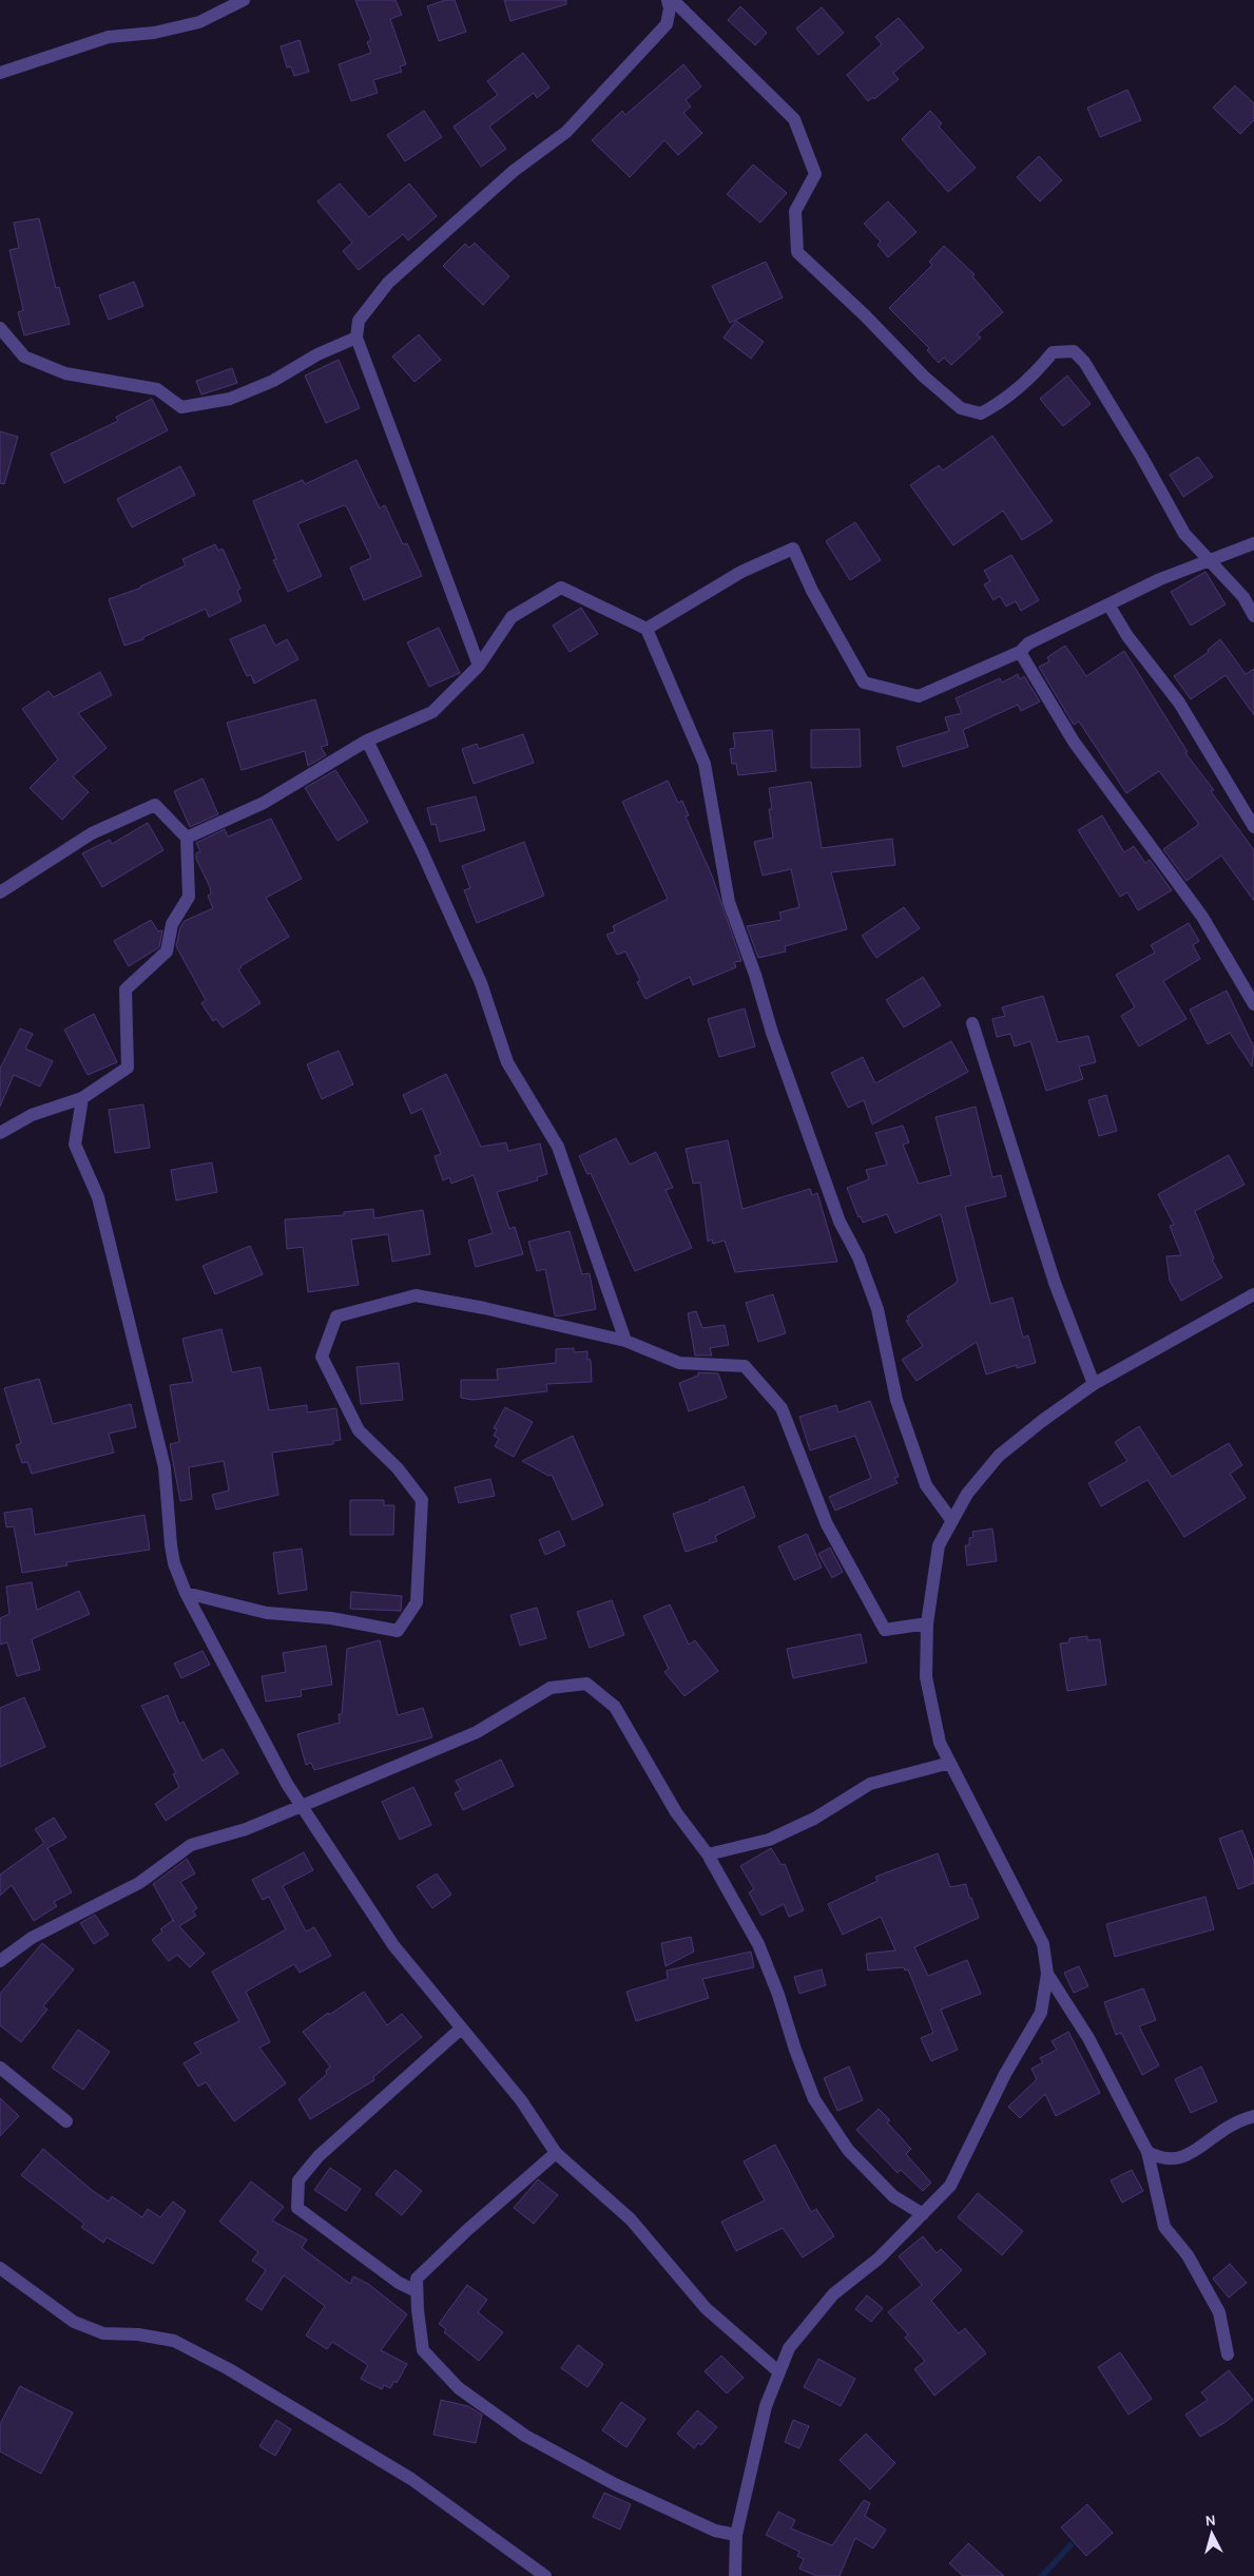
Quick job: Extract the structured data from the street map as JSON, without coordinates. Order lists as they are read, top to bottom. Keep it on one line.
{"north":"top"}
